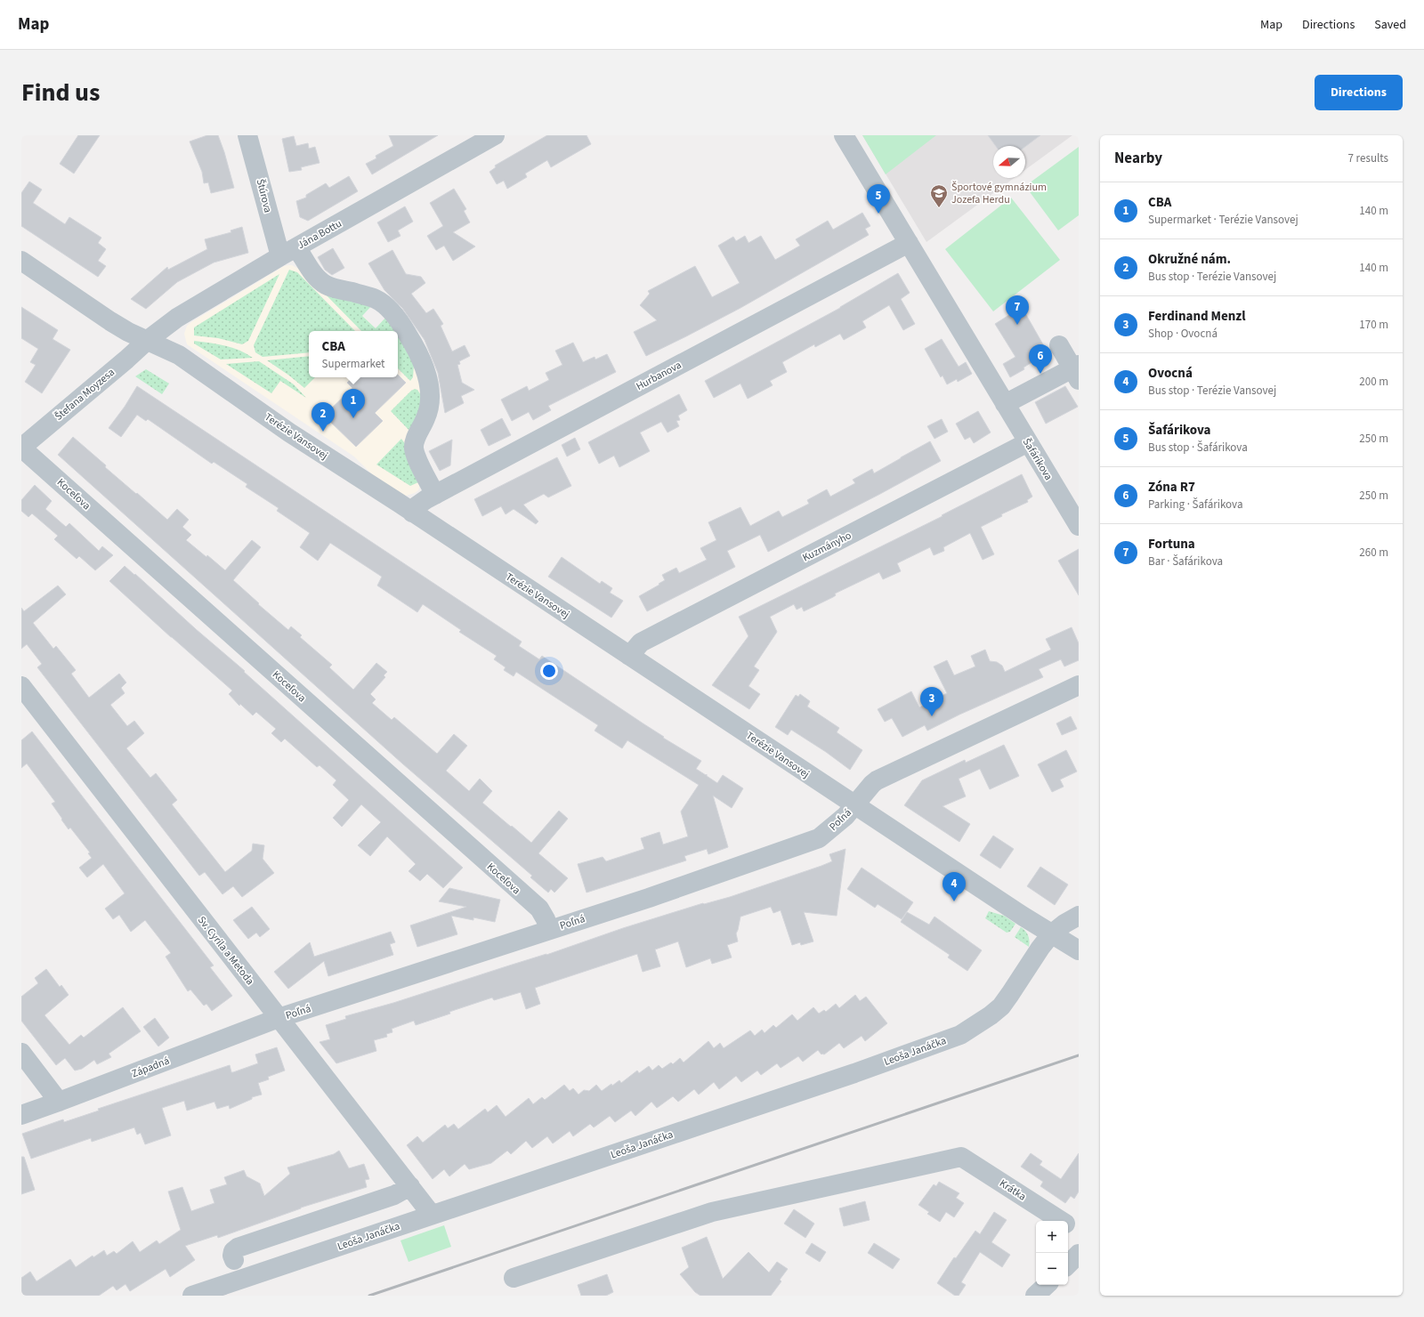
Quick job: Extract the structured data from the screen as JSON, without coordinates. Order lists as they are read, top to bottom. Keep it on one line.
{"streets":{"street":["Štúrova","Jána Bottu","Hurbanova","Štefana Moyzesa","Terézie Vansovej","Šafárikova","Koceľova","Kuzmányho","Poľná","Sv. Cyrila a Metoda","Leoša Janáčka","Západná","Krátka"]},"crossings":[["Štúrova","Jána Bottu"],["Štúrova","Hurbanova"],["Jána Bottu","Štefana Moyzesa"],["Jána Bottu","Terézie Vansovej"],["Hurbanova","Terézie Vansovej"],["Hurbanova","Šafárikova"],["Štefana Moyzesa","Terézie Vansovej"],["Štefana Moyzesa","Koceľova"],["Terézie Vansovej","Kuzmányho"],["Terézie Vansovej","Poľná"],["Terézie Vansovej","Leoša Janáčka"],["Šafárikova","Kuzmányho"],["Koceľova","Poľná"],["Poľná","Sv. Cyrila a Metoda"],["Poľná","Západná"],["Sv. Cyrila a Metoda","Leoša Janáčka"],["Sv. Cyrila a Metoda","Západná"]],"places":{"school or university":["Športové gymnázium Jozefa Herdu"]},"north":"left","page":{"header":"Map","nav":["Map","Directions","Saved"],"title":"Find us","buttons":"Directions","heading":["Nearby","7 results"],"list":[{"mark":"1","name":"CBA","note":"Supermarket · Terézie Vansovej","value":"140 m"},{"mark":"2","name":"Okružné nám.","note":"Bus stop · Terézie Vansovej","value":"140 m"},{"mark":"3","name":"Ferdinand Menzl","note":"Shop · Ovocná","value":"170 m"},{"mark":"4","name":"Ovocná","note":"Bus stop · Terézie Vansovej","value":"200 m"},{"mark":"5","name":"Šafárikova","note":"Bus stop · Šafárikova","value":"250 m"},{"mark":"6","name":"Zóna R7","note":"Parking · Šafárikova","value":"250 m"},{"mark":"7","name":"Fortuna","note":"Bar · Šafárikova","value":"260 m"}],"pins":["5","7","6","1","2","3","4"],"popup":["CBA","Supermarket"],"map_buttons":["+","−"]}}
